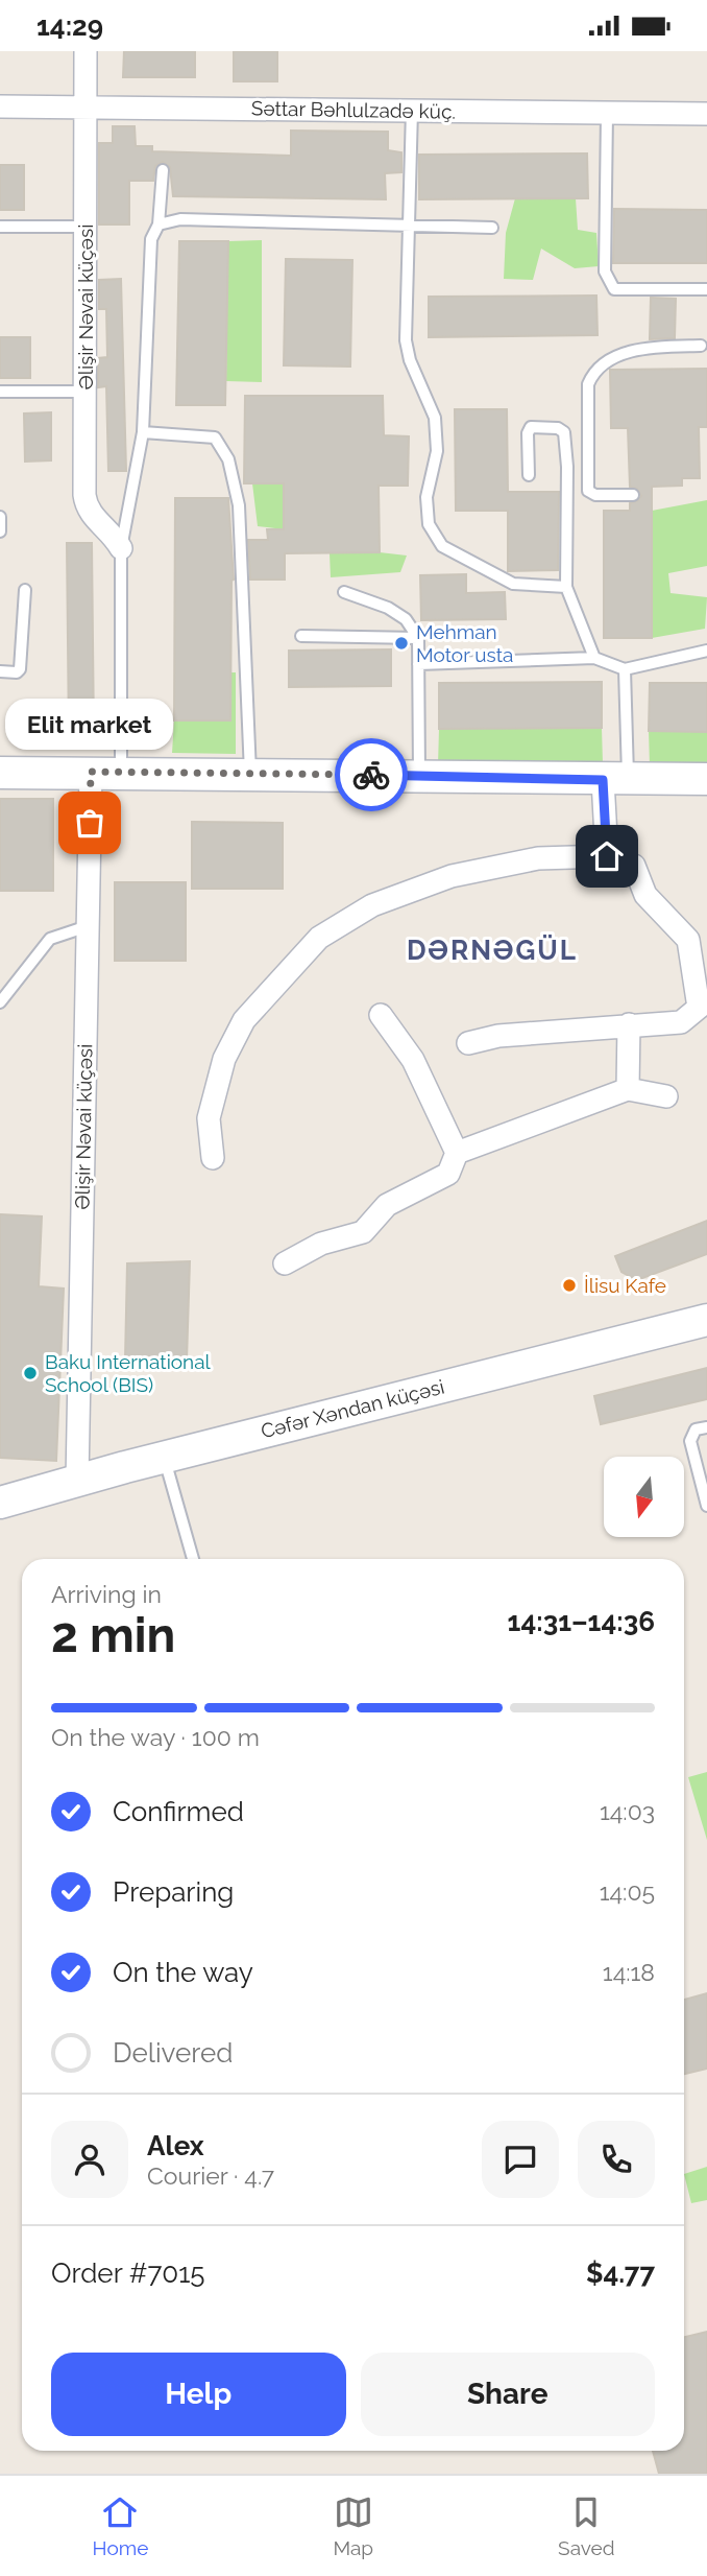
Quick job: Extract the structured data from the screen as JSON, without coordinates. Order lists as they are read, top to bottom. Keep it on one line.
{"streets":{"main road":["Cəfər Xəndan küçəsi"],"street":["Səttar Bəhlulzadə küç.","Əlişir Nəvai küçəsi"]},"crossings":[["Səttar Bəhlulzadə küç.","Əlişir Nəvai küçəsi"],["Əlişir Nəvai küçəsi","Cəfər Xəndan küçəsi"]],"districts":["DƏRNƏGÜL"],"places":["Mehman Motor usta","Elit market","İlisu Kafe","Baku International School (BIS)"],"north":"bottom","page":{"status":"14:29","bubble":"Elit market","heading":["2 min","Arriving in","14:31–14:36"],"panel":["Alex","Courier · 4.7","Order #7015","$4.77"],"bar":"On the way · 100 m","list":[["Confirmed","14:03"],["Preparing","14:05"],["On the way","14:18"],"Delivered"],"buttons":["Help","Share"],"tabs":["Home","Map","Saved"]}}
